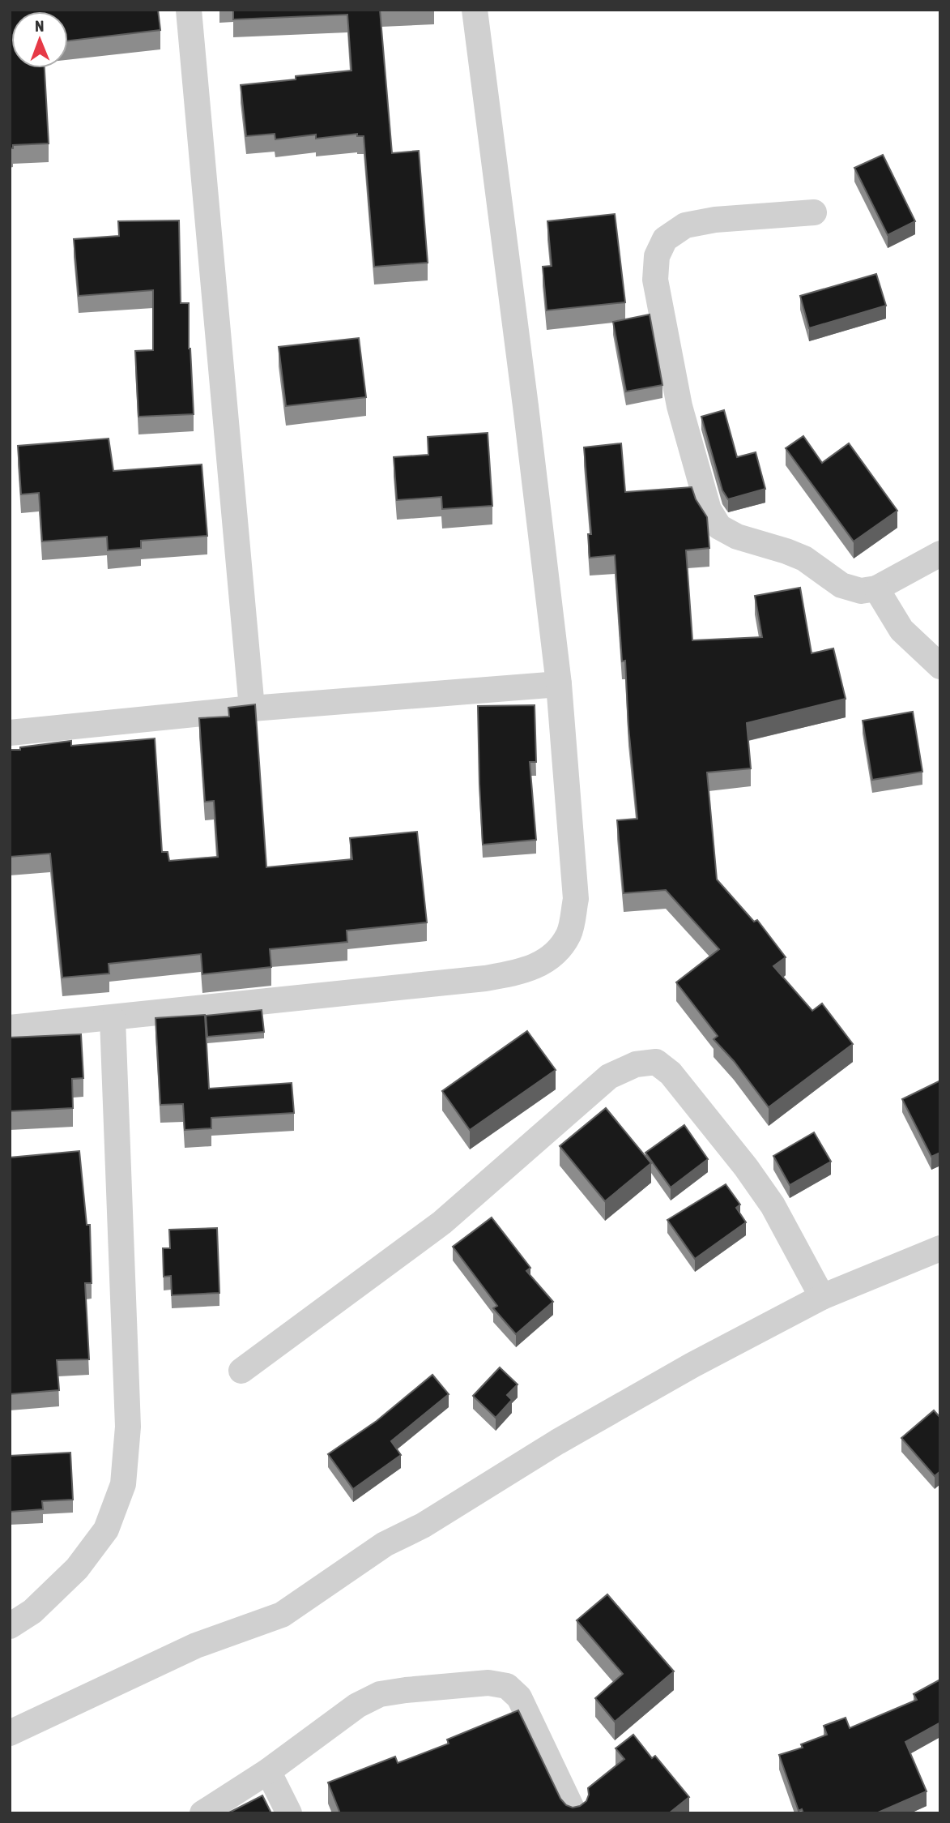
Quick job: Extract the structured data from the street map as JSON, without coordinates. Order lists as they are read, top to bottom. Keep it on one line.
{"north":"top"}
